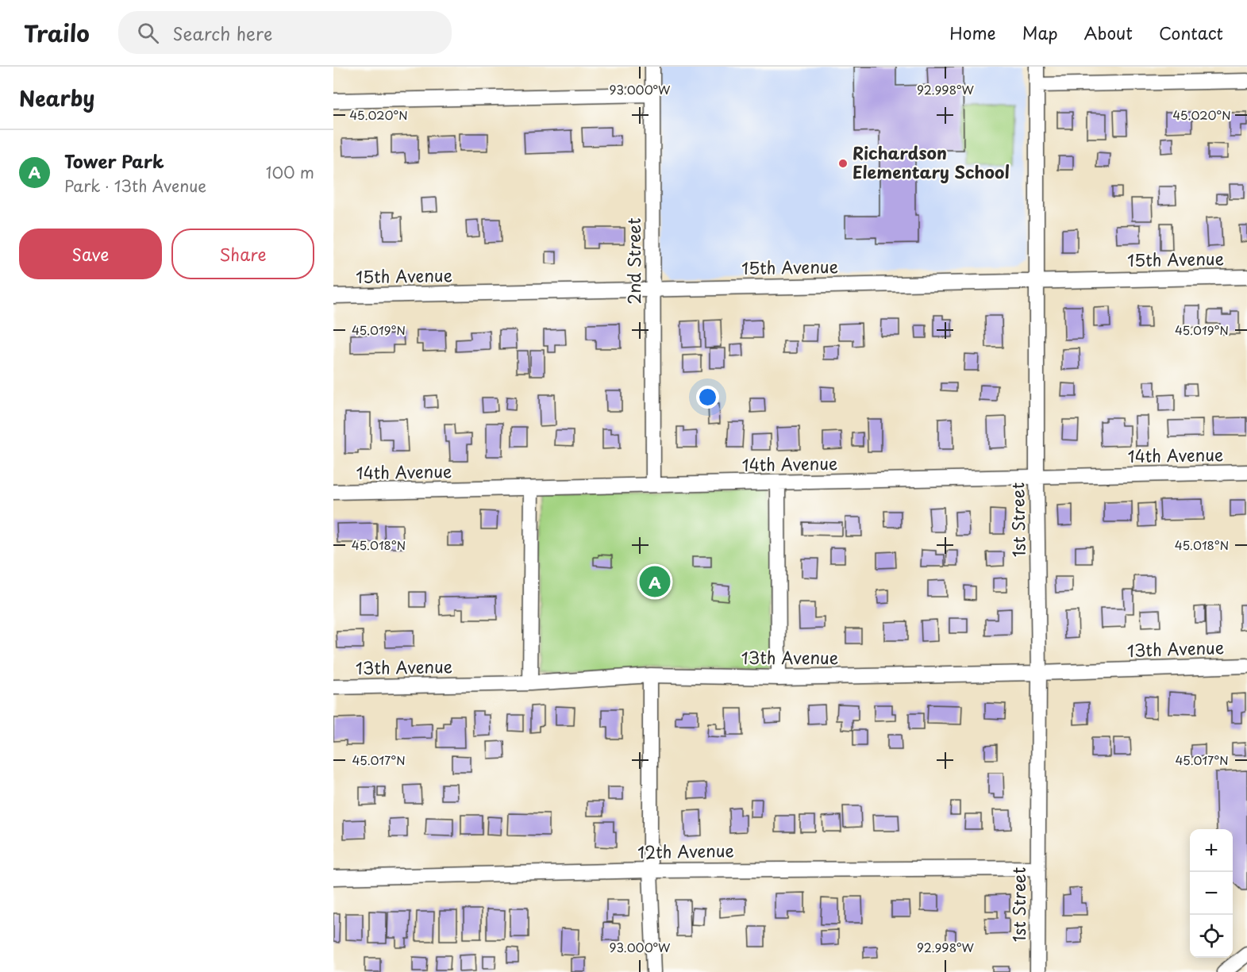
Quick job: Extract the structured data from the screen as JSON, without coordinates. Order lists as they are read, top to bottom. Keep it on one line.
{"streets":{"street":["15th Avenue","2nd Street","14th Avenue","1st Street","13th Avenue","12th Avenue"]},"crossings":[["15th Avenue","2nd Street"],["15th Avenue","1st Street"],["2nd Street","14th Avenue"],["14th Avenue","1st Street"],["1st Street","13th Avenue"],["1st Street","12th Avenue"]],"places":["Richardson Elementary School"],"page":{"header":"Trailo","search":"Search here","nav":["Home","Map","About","Contact"],"heading":"Nearby","list":[{"mark":"A","name":"Tower Park","note":"Park · 13th Avenue","value":"100 m"}],"buttons":["Save","Share"],"pins":"A","map_buttons":["+","−"]},"coordinates":["93.000°W","92.998°W","45.020°N","45.019°N","45.018°N","45.017°N"]}
